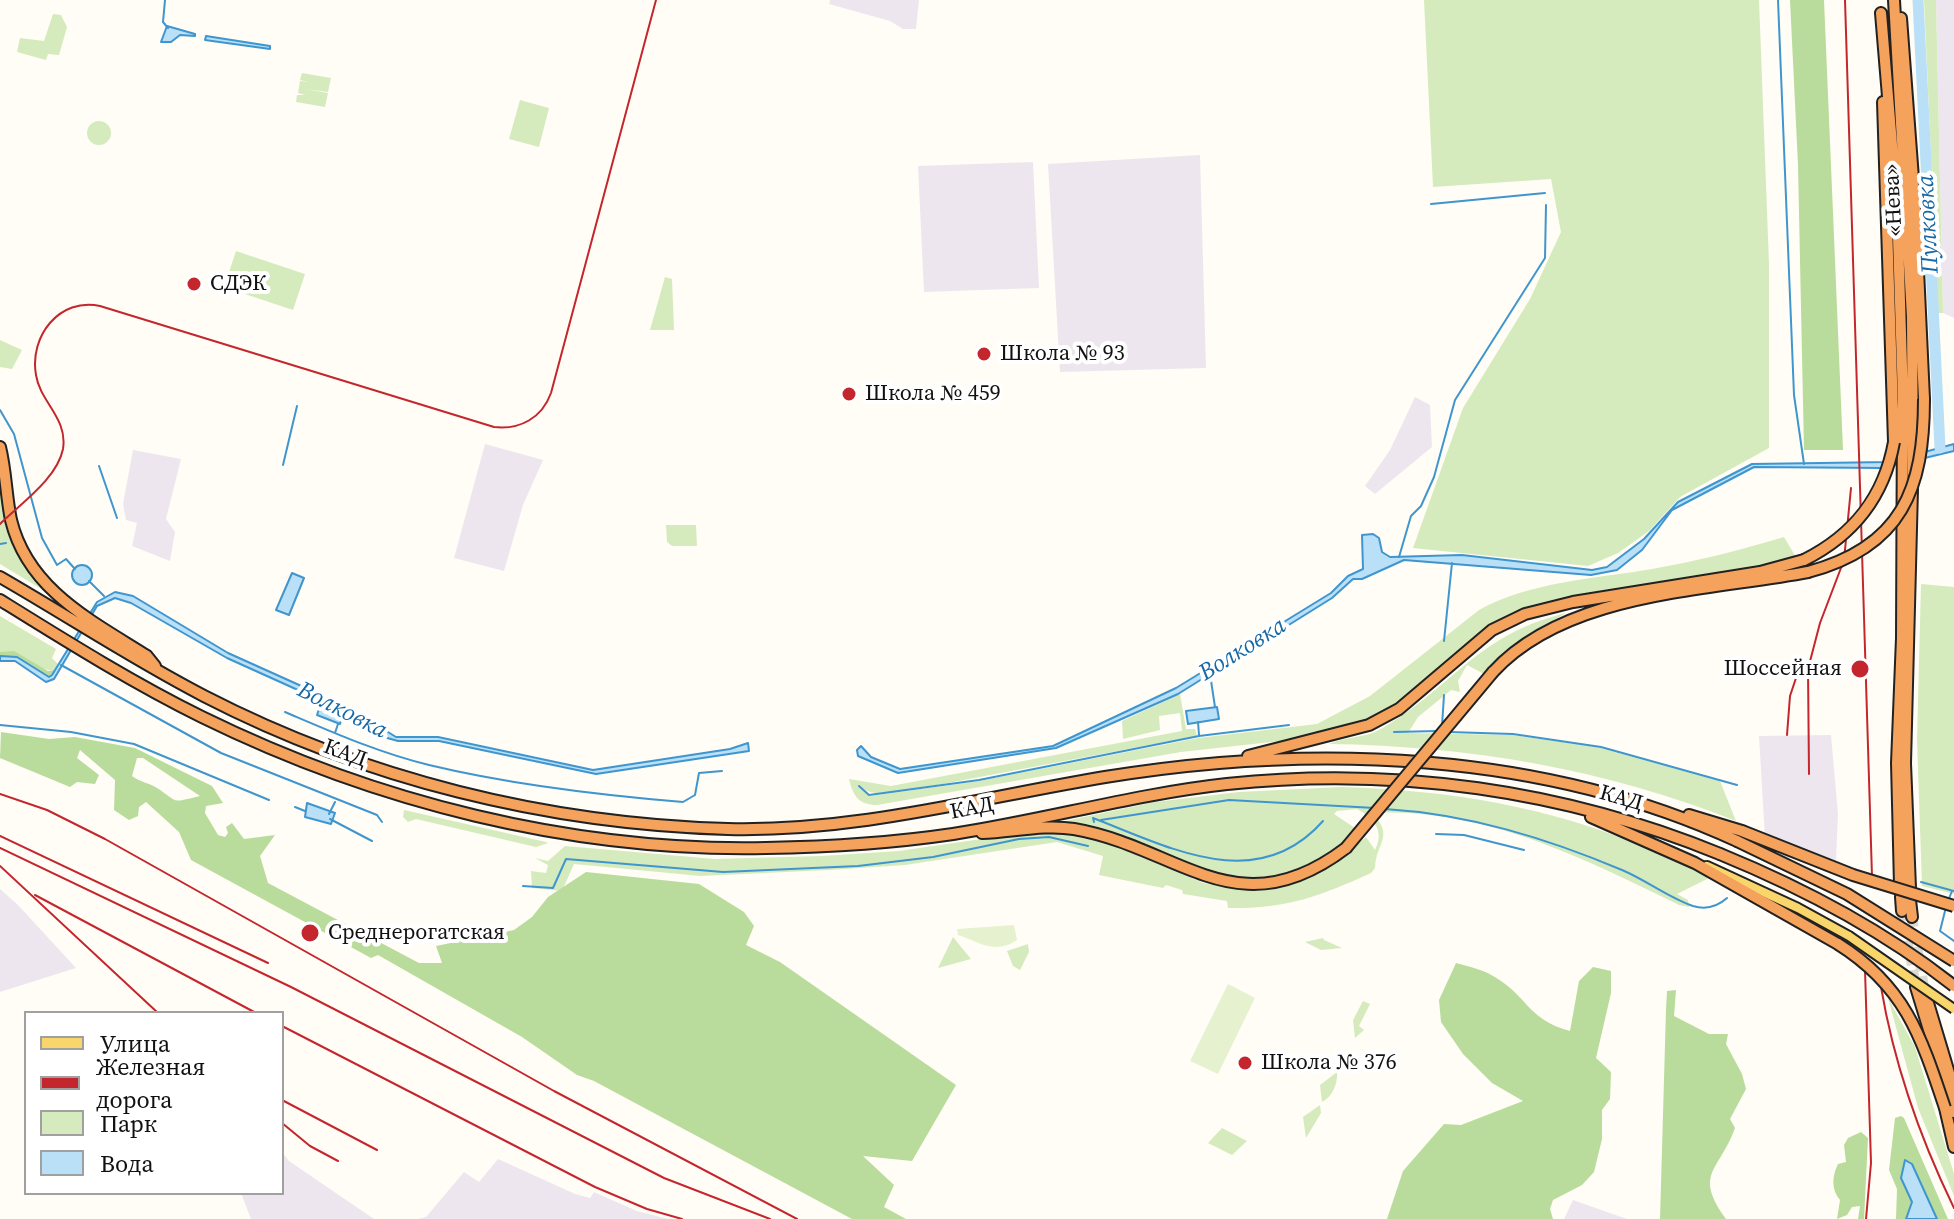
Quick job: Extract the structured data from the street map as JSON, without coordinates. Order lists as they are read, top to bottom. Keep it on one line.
{"streets":{"highway":["«Нева»","КАД"]},"water":["Пулковка","Волковка"],"places":["СДЭК","Школа № 93","Школа № 459","Шоссейная","Среднерогатская","Школа № 376"],"legend":["Улица","Железная дорога","Парк","Вода"]}
